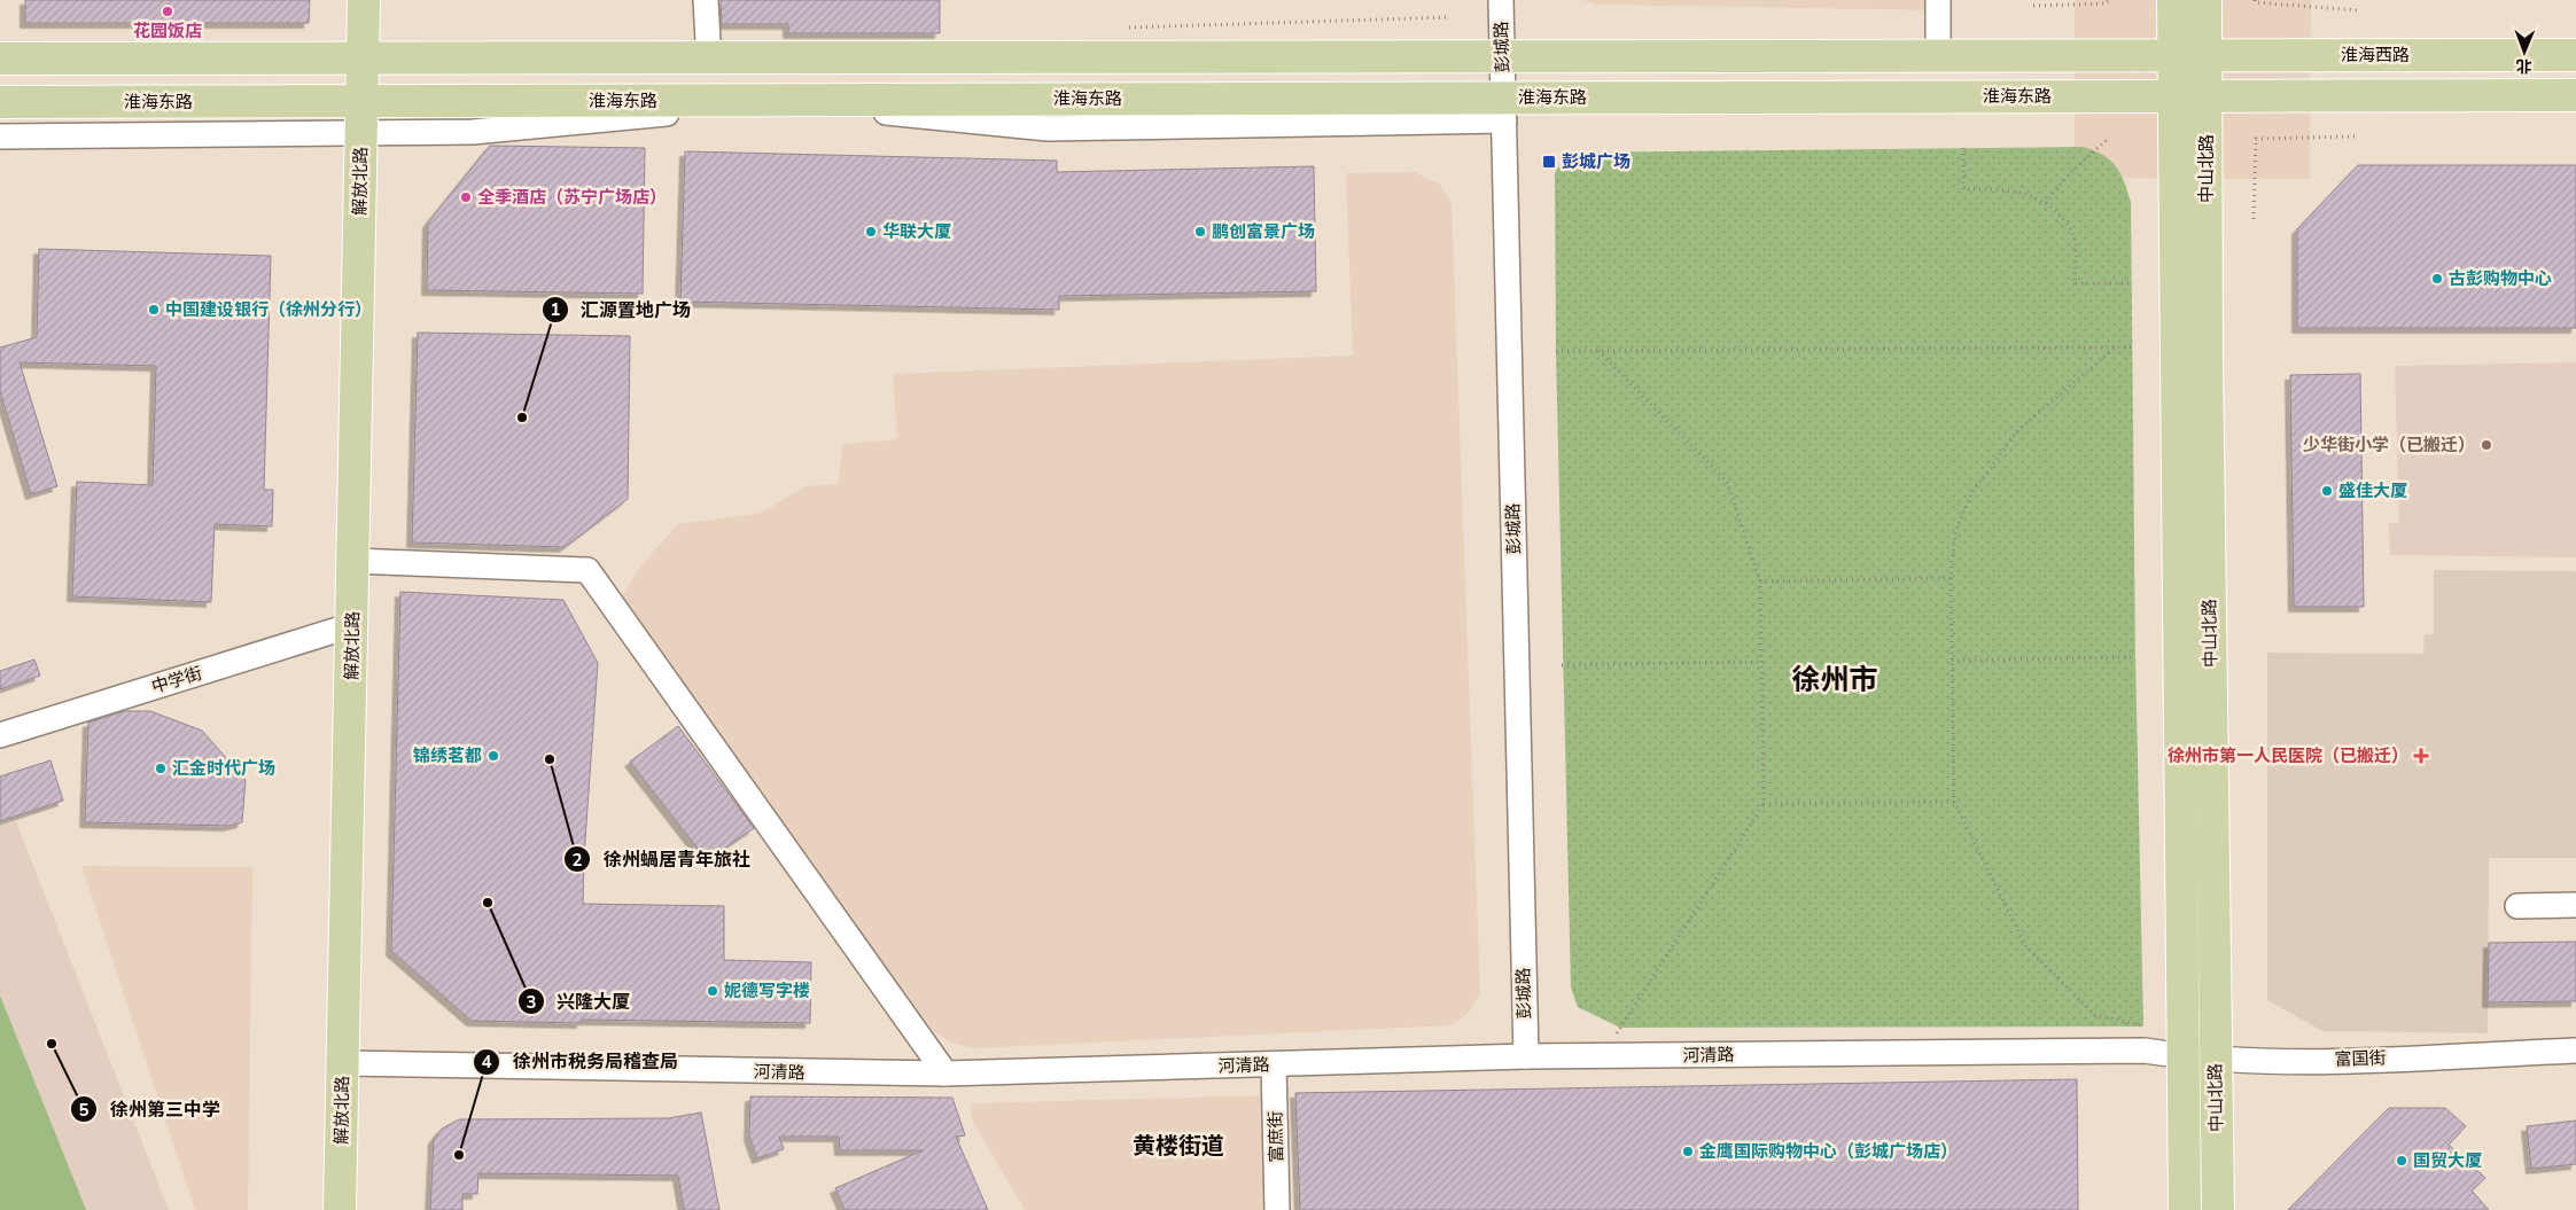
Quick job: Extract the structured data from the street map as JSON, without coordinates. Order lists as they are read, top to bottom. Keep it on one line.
{"streets":{"main road":["淮海西路","淮海东路","中山北路","解放北路"],"street":["彭城路","中学街","河清路","富国街","富庶街"]},"crossings":[["彭城路","淮海东路"],["彭城路","河清路"],["淮海西路","淮海东路"],["淮海西路","中山北路"],["淮海东路","中山北路"],["淮海东路","解放北路"],["中山北路","富国街"],["解放北路","中学街"],["解放北路","河清路"],["河清路","富国街"],["河清路","富庶街"]],"districts":["徐州市","黄楼街道"],"places":{"other":["花园饭店","全季酒店（苏宁广场店）","华联大厦","鹏创富景广场","古彭购物中心","中国建设银行（徐州分行）","汇源置地广场","少华街小学（已搬迁）","盛佳大厦","锦绣茗都","徐州蝸居青年旅社","汇金时代广场","兴隆大厦","妮德写字楼","徐州第三中学","金鹰国际购物中心（彭城广场店）","徐州市税务局稽查局","国贸大厦"],"transit":["彭城广场"],"health":["徐州市第一人民医院（已搬迁）"]},"north":"bottom"}
